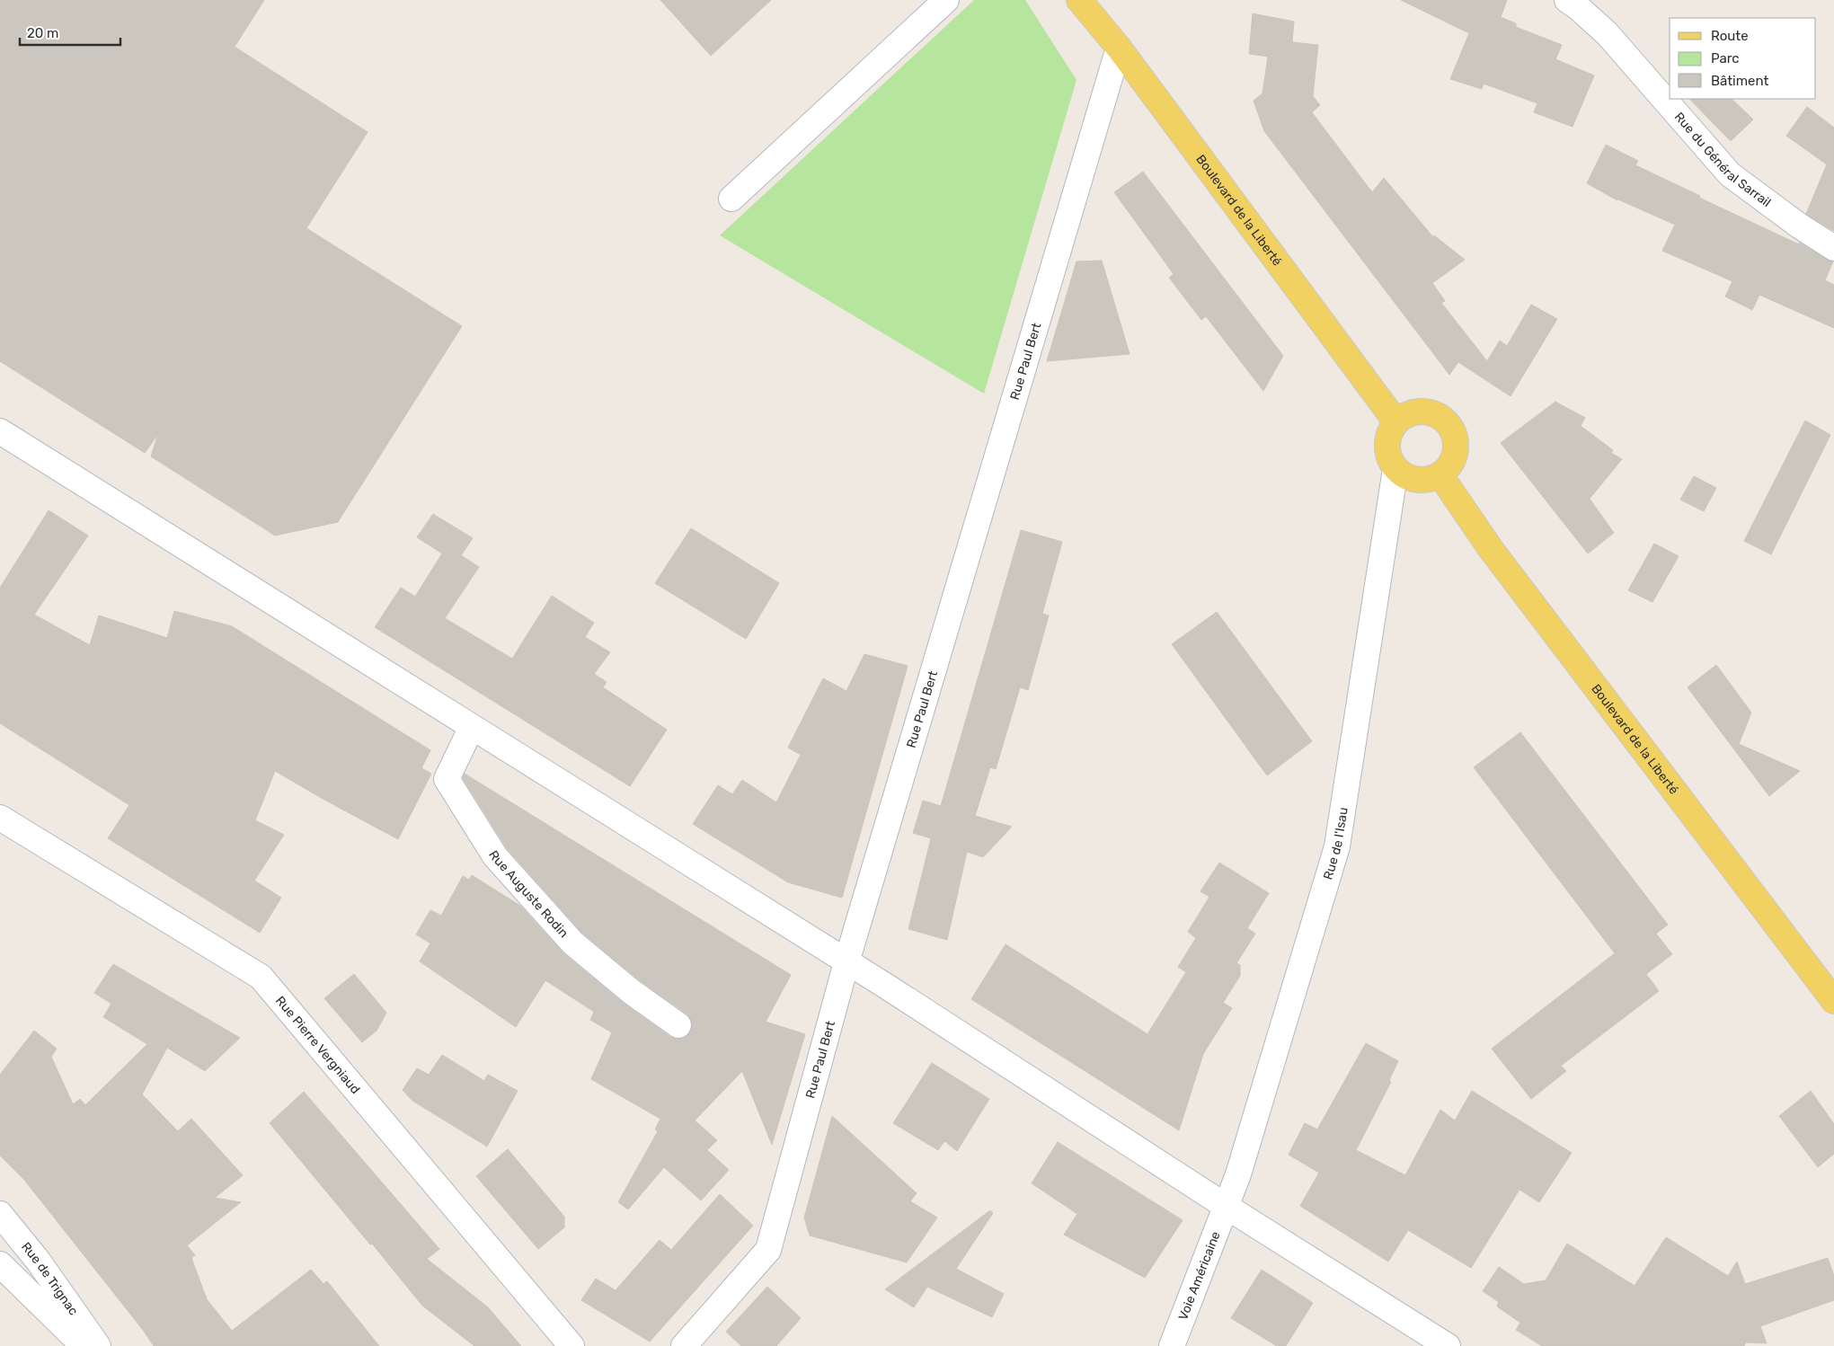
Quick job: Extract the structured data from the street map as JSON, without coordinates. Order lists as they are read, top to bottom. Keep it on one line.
{"streets":{"main road":["Boulevard de la Liberté"],"street":["Rue du Général Sarrail","Rue Paul Bert","Rue de l'Isau","Rue Auguste Rodin","Rue Pierre Vergniaud","Voie Américaine","Rue de Trignac"]},"crossings":[["Boulevard de la Liberté","Rue Paul Bert"],["Boulevard de la Liberté","Rue de l'Isau"],["Rue de l'Isau","Voie Américaine"]],"legend":["Route","Parc","Bâtiment"],"scale_bar":"20 m"}
